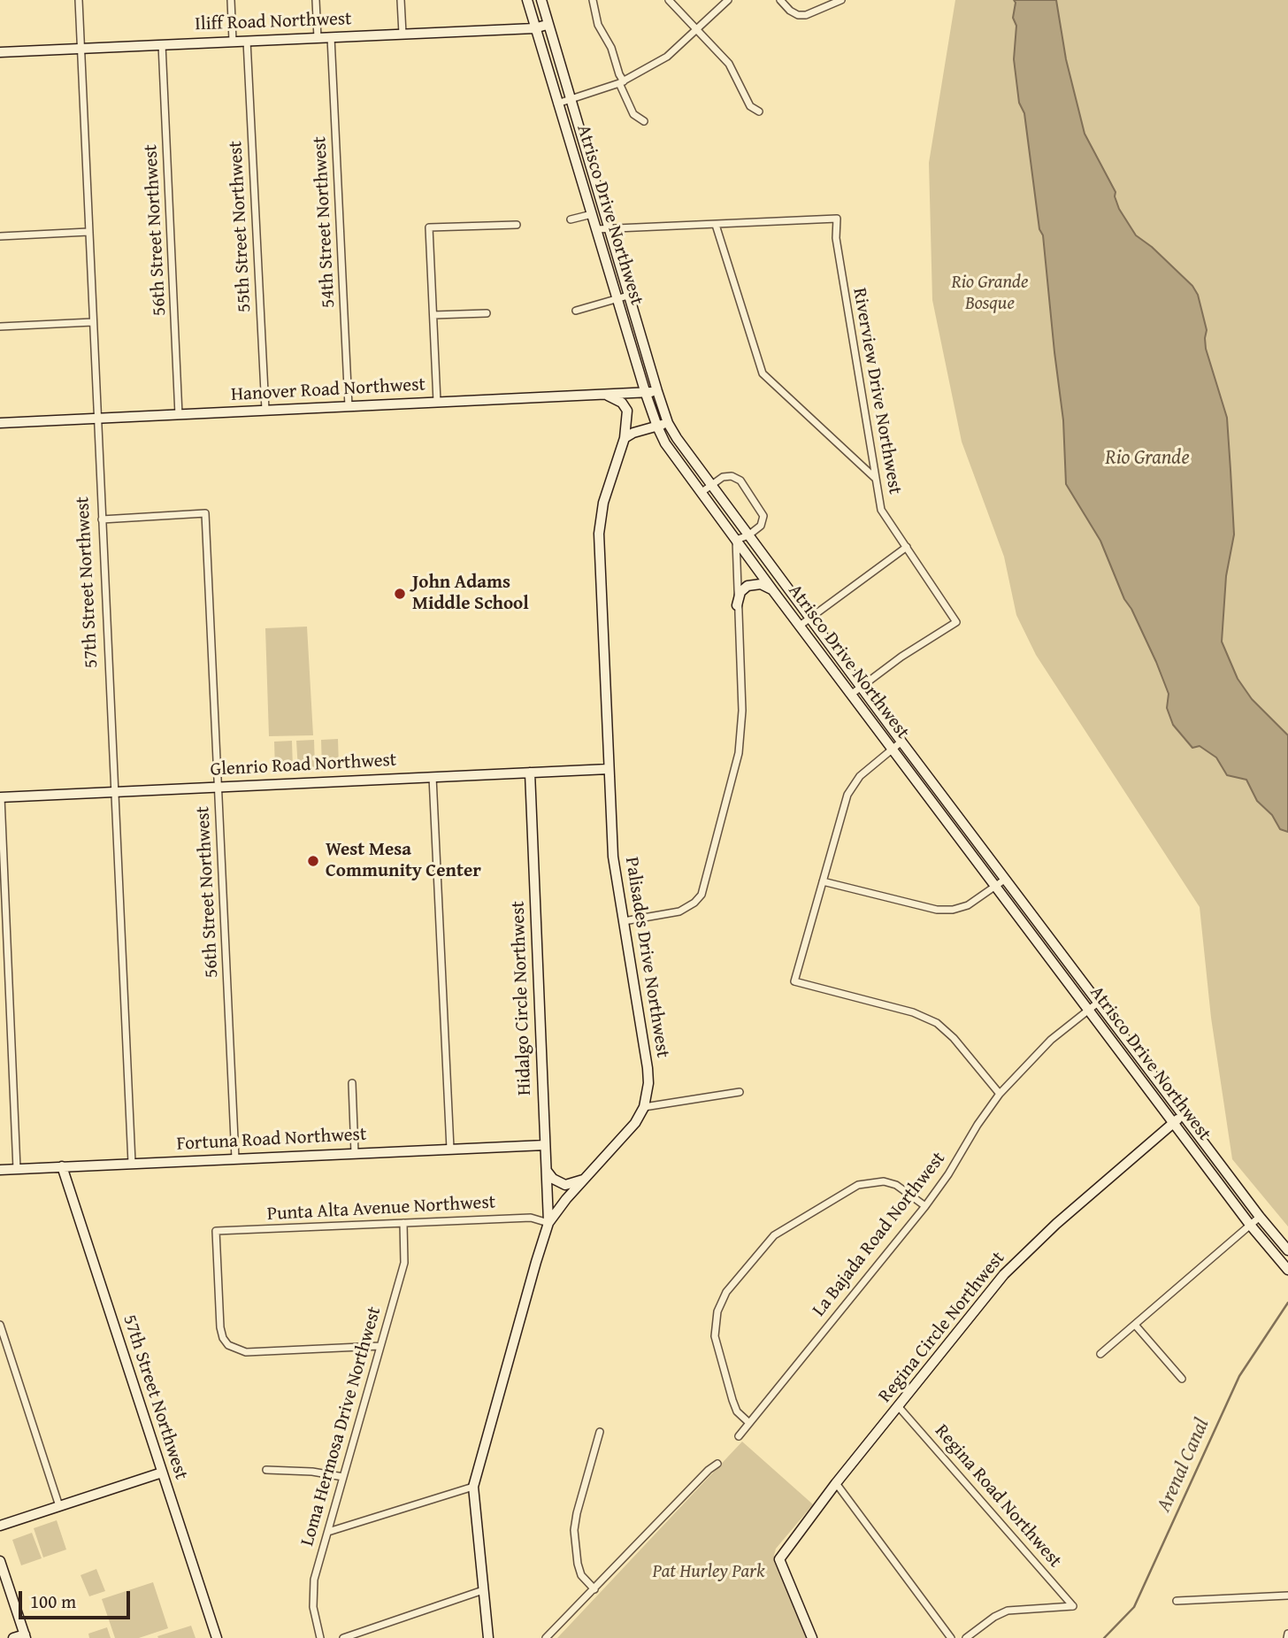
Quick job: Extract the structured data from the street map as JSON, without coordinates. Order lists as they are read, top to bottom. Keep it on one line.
{"streets":{"street":["Iliff Road Northwest","Atrisco Drive Northwest","54th Street Northwest","55th Street Northwest","56th Street Northwest","Hanover Road Northwest","Riverview Drive Northwest","57th Street Northwest","Glenrio Road Northwest","Palisades Drive Northwest","Hidalgo Circle Northwest","Fortuna Road Northwest","Punta Alta Avenue Northwest","La Bajada Road Northwest","Regina Circle Northwest","Loma Hermosa Drive Northwest","Regina Road Northwest"]},"crossings":[["Iliff Road Northwest","Atrisco Drive Northwest"],["Iliff Road Northwest","54th Street Northwest"],["Iliff Road Northwest","55th Street Northwest"],["Iliff Road Northwest","56th Street Northwest"],["Iliff Road Northwest","57th Street Northwest"],["Atrisco Drive Northwest","Hanover Road Northwest"],["Atrisco Drive Northwest","Riverview Drive Northwest"],["Atrisco Drive Northwest","La Bajada Road Northwest"],["Atrisco Drive Northwest","Regina Circle Northwest"],["54th Street Northwest","Hanover Road Northwest"],["55th Street Northwest","Hanover Road Northwest"],["56th Street Northwest","Hanover Road Northwest"],["56th Street Northwest","57th Street Northwest"],["56th Street Northwest","Glenrio Road Northwest"],["56th Street Northwest","Fortuna Road Northwest"],["Hanover Road Northwest","57th Street Northwest"],["Hanover Road Northwest","Palisades Drive Northwest"],["57th Street Northwest","Glenrio Road Northwest"],["57th Street Northwest","Fortuna Road Northwest"],["Glenrio Road Northwest","Palisades Drive Northwest"],["Glenrio Road Northwest","Hidalgo Circle Northwest"],["Palisades Drive Northwest","Hidalgo Circle Northwest"],["Palisades Drive Northwest","Punta Alta Avenue Northwest"],["Hidalgo Circle Northwest","Fortuna Road Northwest"],["Hidalgo Circle Northwest","Punta Alta Avenue Northwest"],["Punta Alta Avenue Northwest","Loma Hermosa Drive Northwest"],["Regina Circle Northwest","Regina Road Northwest"]],"water":["Rio Grande","Arenal Canal"],"parks":["Rio Grande Bosque","Pat Hurley Park"],"places":["John Adams Middle School","West Mesa Community Center"],"scale_bar":"100 m"}
